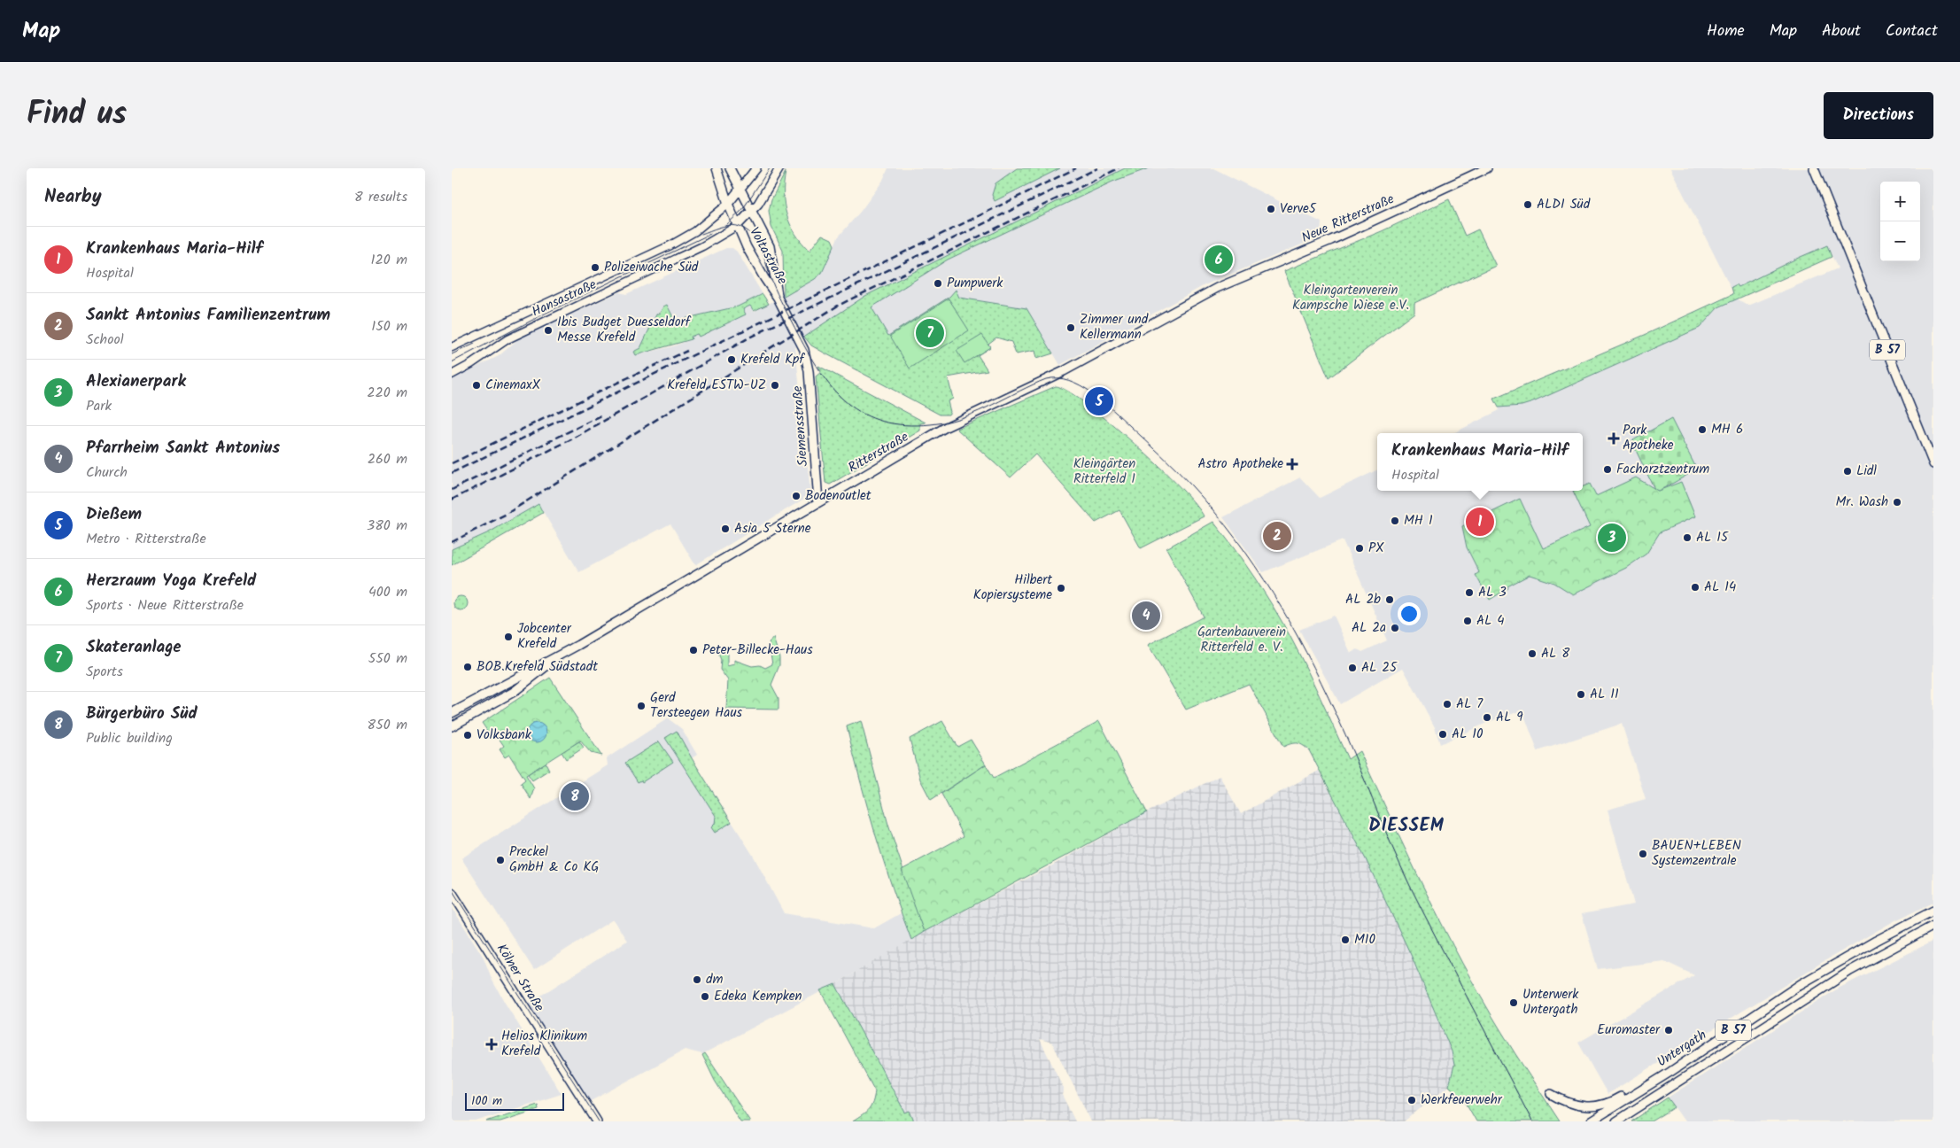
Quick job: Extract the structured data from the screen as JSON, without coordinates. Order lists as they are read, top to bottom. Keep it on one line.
{"streets":{"main road":["Neue Ritterstraße","Voltastraße","B 57","Siemensstraße","Ritterstraße","Kölner Straße","Untergath"],"street":["Hansastraße"]},"crossings":[["Neue Ritterstraße","Ritterstraße"],["Voltastraße","Hansastraße"],["Voltastraße","Siemensstraße"],["Siemensstraße","Ritterstraße"]],"districts":["DIESSEM"],"parks":["Kleingartenverein Kampsche Wiese e.V.","Kleingärten Ritterfeld 1","Gartenbauverein Ritterfeld e. V."],"places":{"other":["ALDI Süd","Verve5","Polizeiwache Süd","Pumpwerk","Zimmer und Kellermann","Ibis Budget Duesseldorf Messe Krefeld","Krefeld Kpf","CinemaxX","Krefeld ESTW-UZ","MH 6","Facharztzentrum","Lidl","Bodenoutlet","Mr. Wash","MH 1","Asia 5 Sterne","AL 15","PX","AL 14","Hilbert Kopiersysteme","AL 3","AL 2b","AL 4","AL 2a","Jobcenter Krefeld","Peter-Billecke-Haus","AL 8","BOB.Krefeld Südstadt","AL 25","AL 11","AL 7","Gerd Tersteegen Haus","AL 9","AL 10","Volksbank","BAUEN+LEBEN Systemzentrale","Preckel GmbH & Co KG","M10","dm","Edeka Kempken","Unterwerk Untergath","Euromaster","Werkfeuerwehr"],"health":["Park Apotheke","Astro Apotheke","Helios Klinikum Krefeld"]},"scale_bar":"100 m","page":{"header":"Map","nav":["Home","Map","About","Contact"],"title":"Find us","buttons":"Directions","heading":["Nearby","8 results"],"map_buttons":["+","−"],"list":[{"mark":"1","name":"Krankenhaus Maria-Hilf","note":"Hospital","value":"120 m"},{"mark":"2","name":"Sankt Antonius Familienzentrum","note":"School","value":"150 m"},{"mark":"3","name":"Alexianerpark","note":"Park","value":"220 m"},{"mark":"4","name":"Pfarrheim Sankt Antonius","note":"Church","value":"260 m"},{"mark":"5","name":"Dießem","note":"Metro · Ritterstraße","value":"380 m"},{"mark":"6","name":"Herzraum Yoga Krefeld","note":"Sports · Neue Ritterstraße","value":"400 m"},{"mark":"7","name":"Skateranlage","note":"Sports","value":"550 m"},{"mark":"8","name":"Bürgerbüro Süd","note":"Public building","value":"850 m"}],"pins":["6","7","5","1","2","3","4","8"],"popup":["Krankenhaus Maria-Hilf","Hospital"],"scale":"100 m"}}
